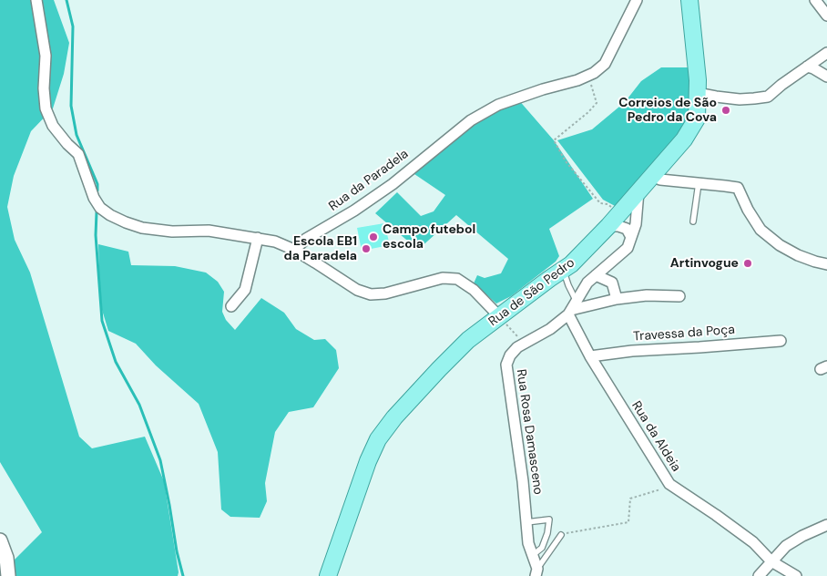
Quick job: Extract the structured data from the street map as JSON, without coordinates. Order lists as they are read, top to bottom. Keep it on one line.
{"streets":{"main road":["Rua de São Pedro"],"street":["Rua da Paradela","Travessa da Poça","Rua Rosa Damasceno","Rua da Aldeia"]},"crossings":[["Rua de São Pedro","Rua Rosa Damasceno"],["Travessa da Poça","Rua da Aldeia"],["Rua Rosa Damasceno","Rua da Aldeia"]],"places":["Correios de São Pedro da Cova","Campo futebol escola","Escola EB1 da Paradela","Artinvogue"]}
